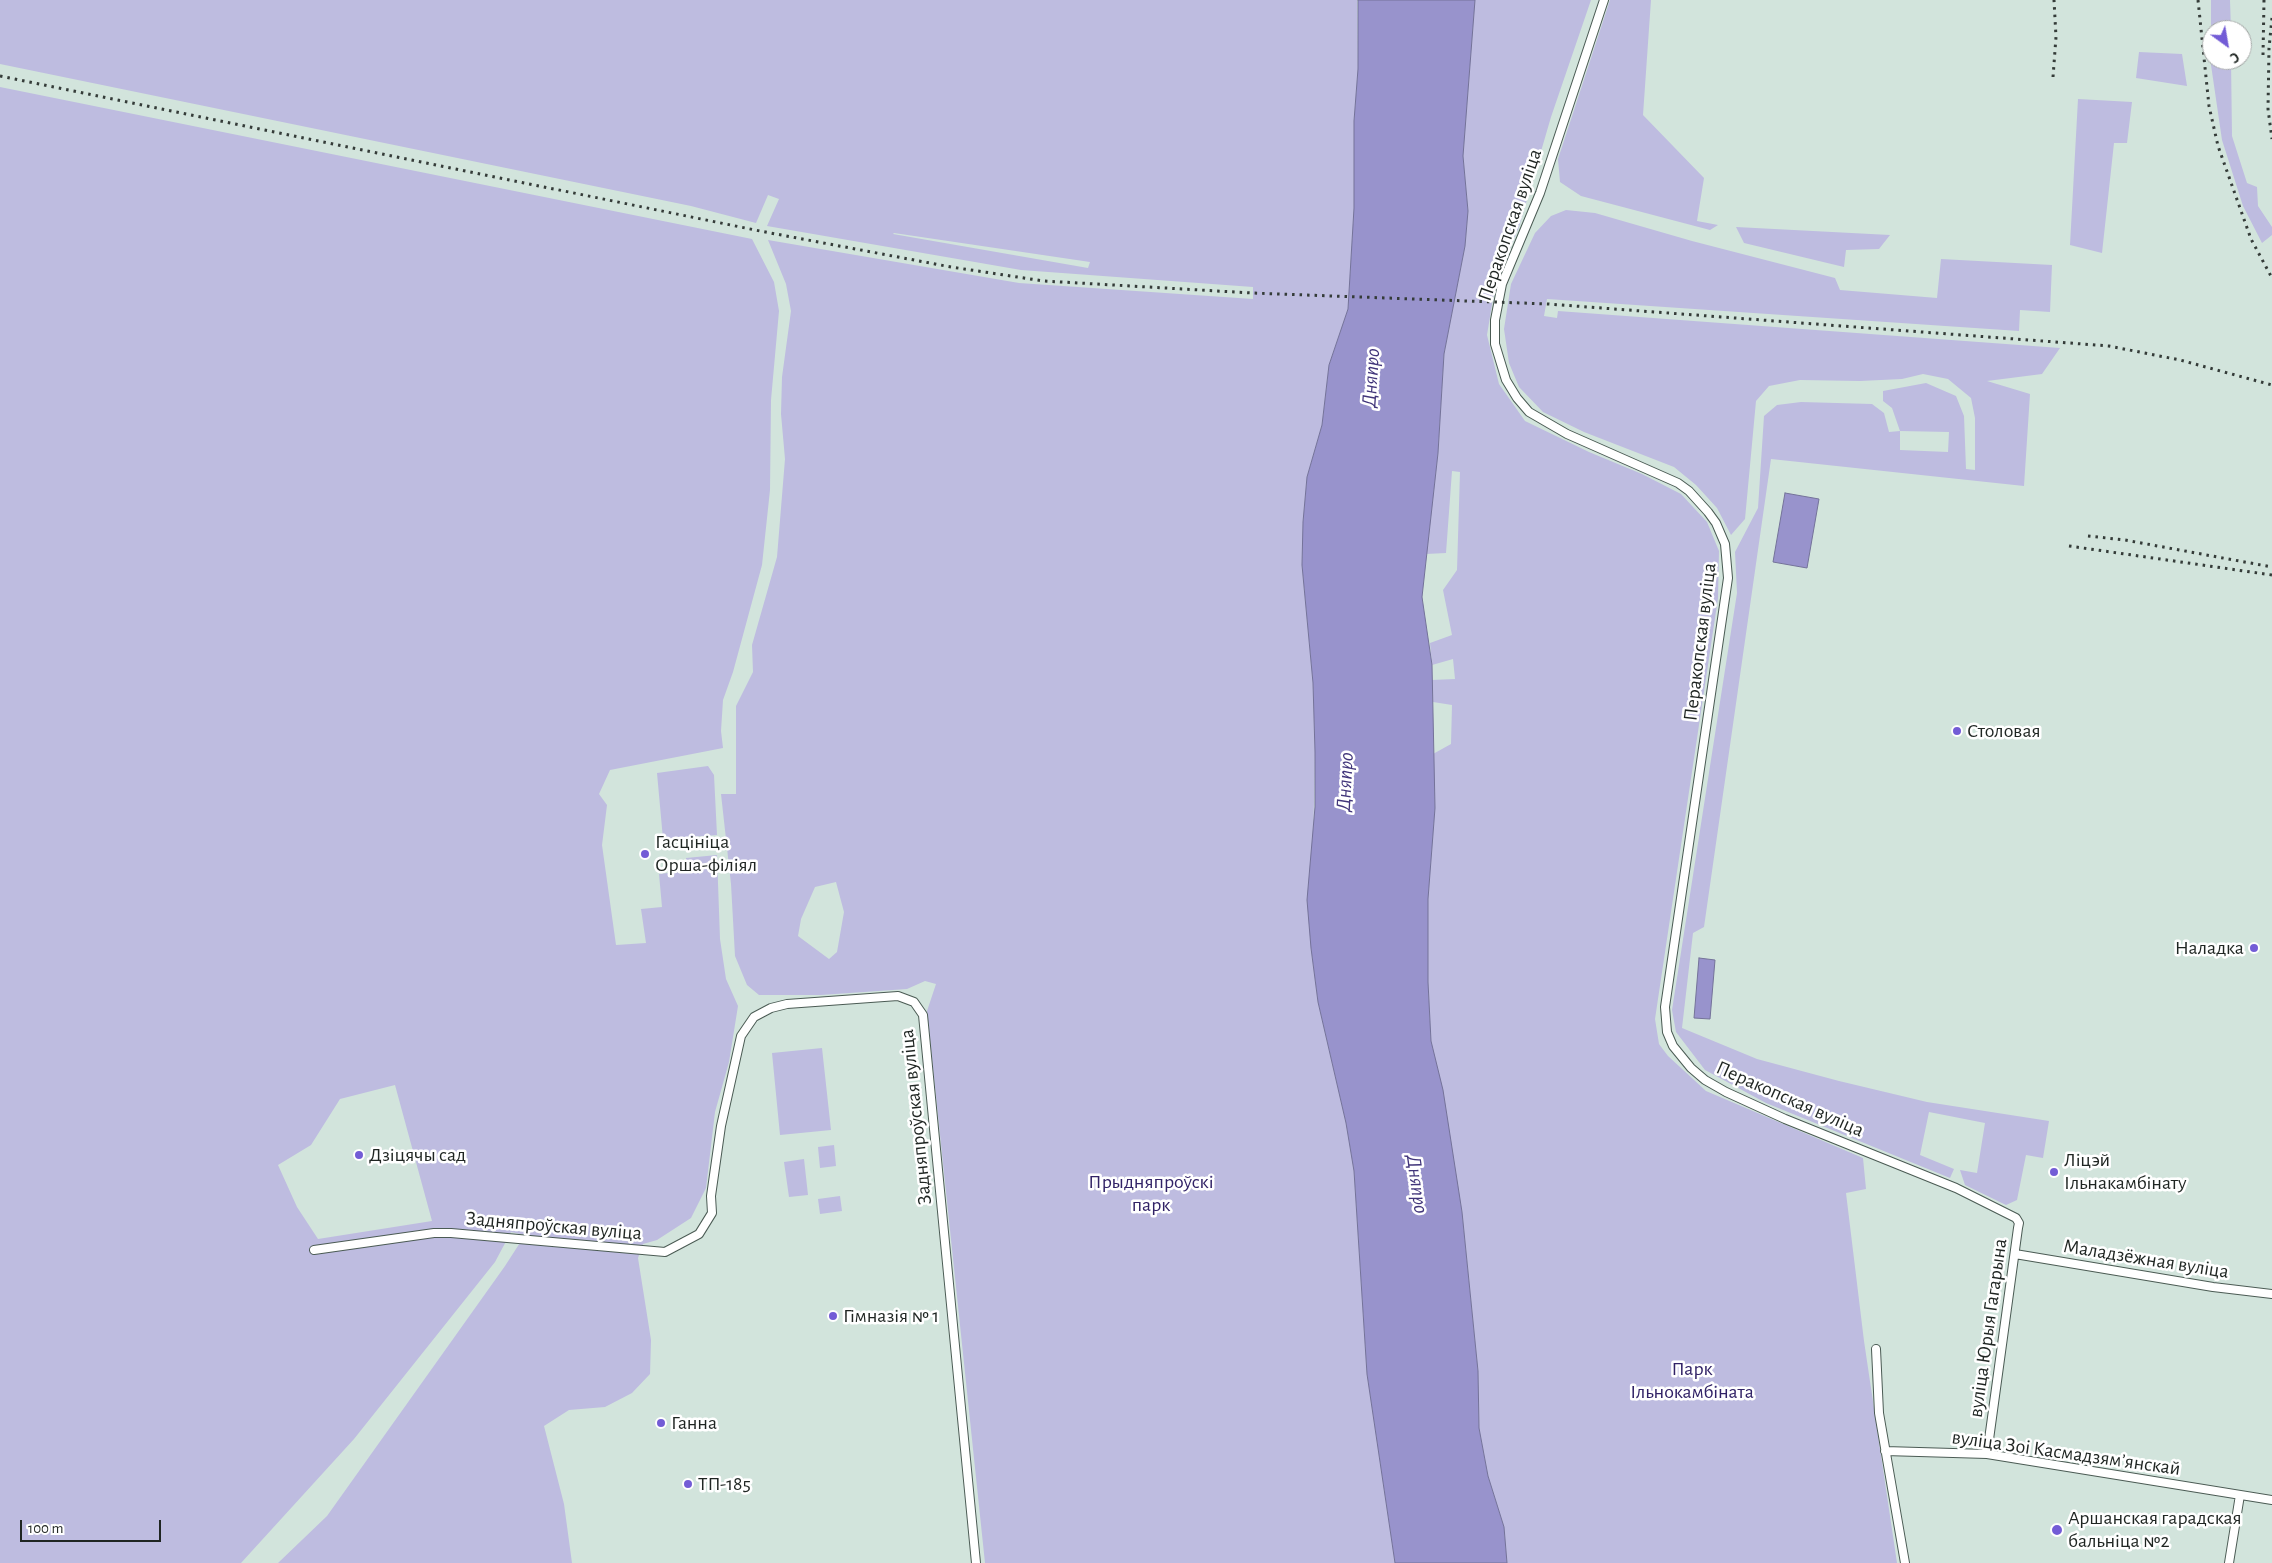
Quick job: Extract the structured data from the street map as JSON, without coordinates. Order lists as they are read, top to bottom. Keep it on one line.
{"streets":{"street":["Перакопская вуліца","Задняпроўская вуліца","Маладзёжная вуліца","вуліца Юрыя Гагарына","вуліца Зоі Касмадзямʼянскай"]},"crossings":[["Перакопская вуліца","вуліца Юрыя Гагарына"],["Маладзёжная вуліца","вуліца Юрыя Гагарына"],["вуліца Юрыя Гагарына","вуліца Зоі Касмадзямʼянскай"]],"water":["Дняпро"],"parks":["Прыдняпроўскі парк","Парк Ільнокамбіната"],"places":["Столовая","Гасцініца Орша-філіял","Наладка","Дзіцячы сад","Ліцэй Ільнакамбінату","Гімназія № 1","Ганна","ТП-185","Аршанская гарадская бальніца №2"],"scale_bar":"100 m","north":"bottom right"}
